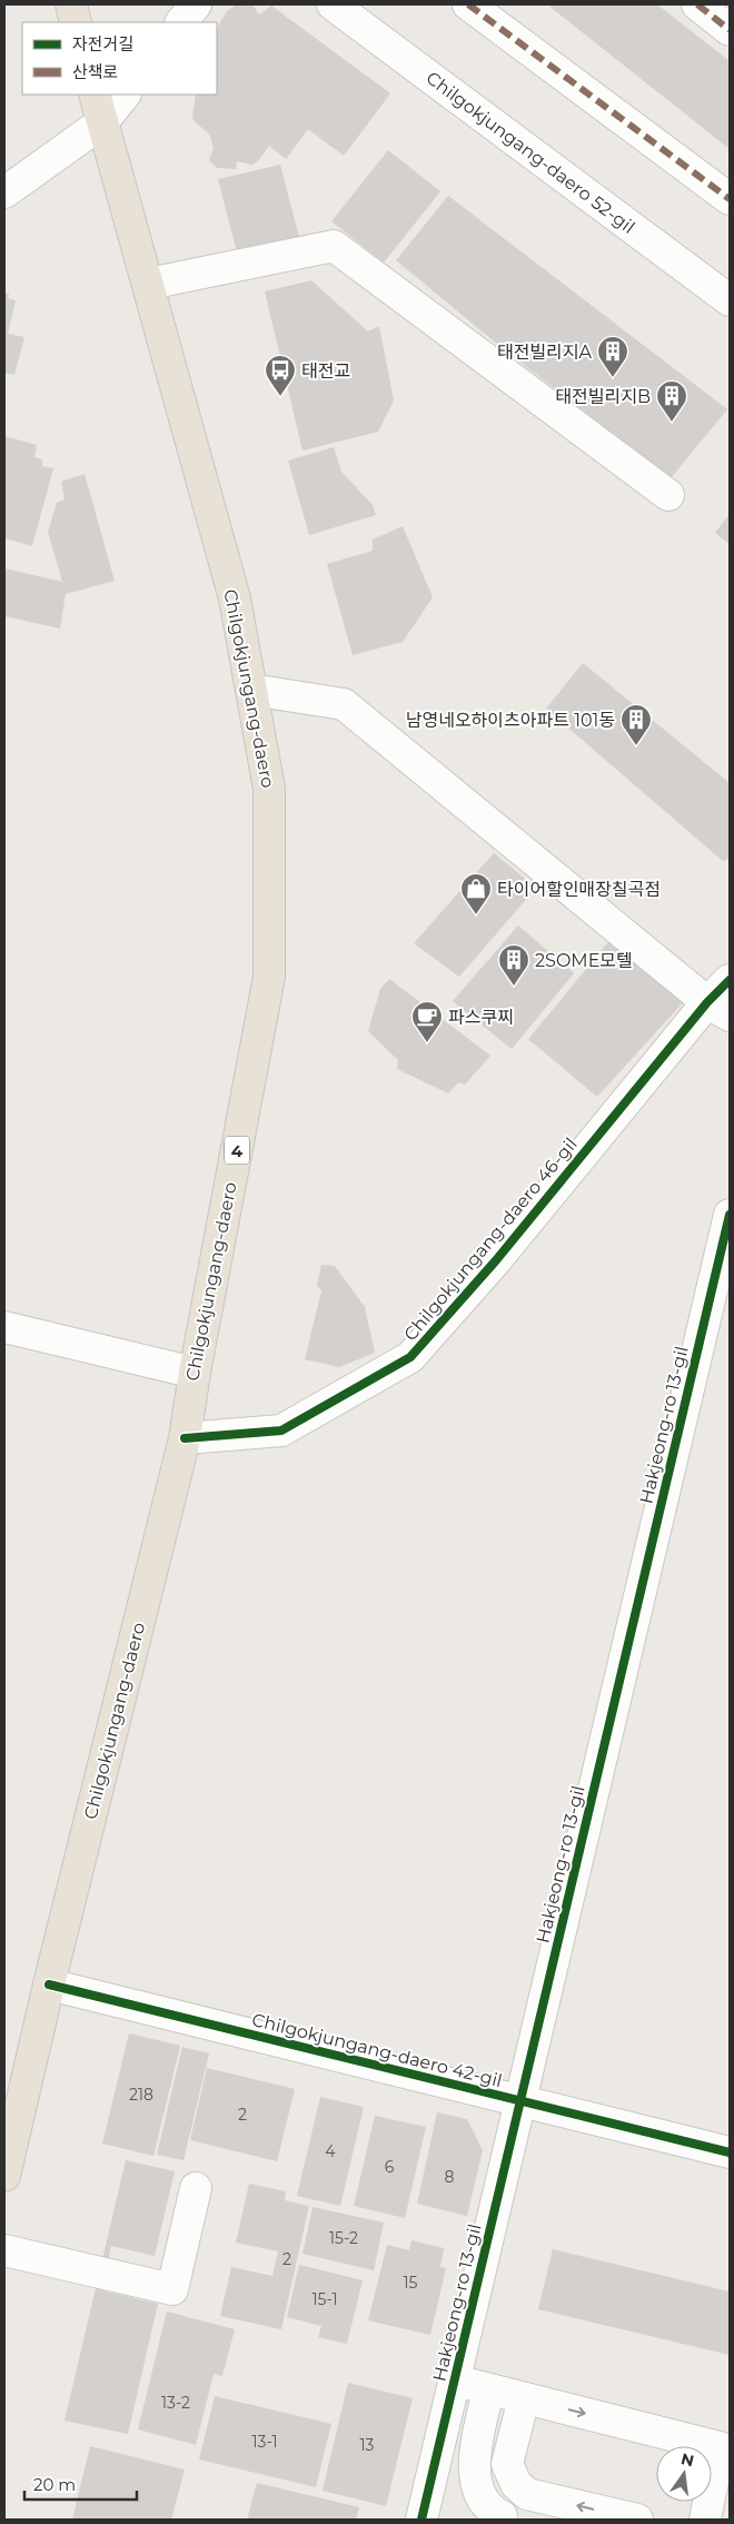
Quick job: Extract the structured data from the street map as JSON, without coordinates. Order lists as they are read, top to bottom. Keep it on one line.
{"streets":{"main road":["Chilgokjungang-daero","4"],"street":["Chilgokjungang-daero 52-gil","Chilgokjungang-daero 46-gil","Hakjeong-ro 13-gil","Chilgokjungang-daero 42-gil"]},"crossings":[["Chilgokjungang-daero","Chilgokjungang-daero 46-gil"],["Chilgokjungang-daero","Chilgokjungang-daero 42-gil"],["Hakjeong-ro 13-gil","Chilgokjungang-daero 42-gil"]],"places":{"building":["태전빌리지A","태전빌리지B","남영네오하이츠아파트 101동","2SOME모텔"],"bus stop":["태전교"],"shop":["타이어할인매장칠곡점"],"cafe":["파스쿠찌"]},"house_numbers":["218","2","4","6","8","15-2","2","15","15-1","13-2","13-1","13"],"legend":["자전거길","산책로"],"scale_bar":"20 m","north":"top"}
